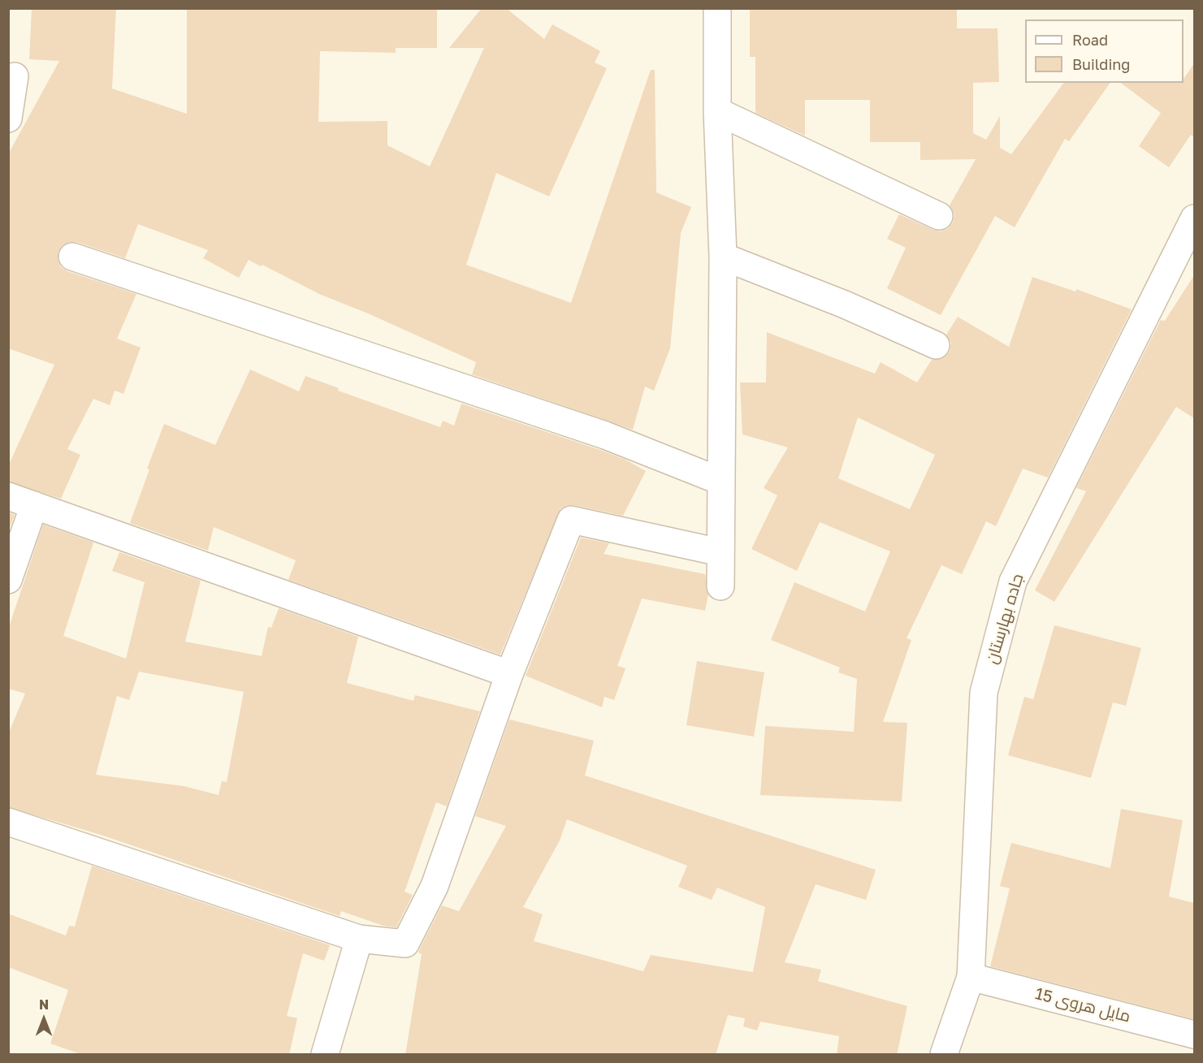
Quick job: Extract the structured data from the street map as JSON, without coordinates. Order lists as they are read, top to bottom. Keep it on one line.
{"streets":{"street":["جاده بهارستان","مایل هروی 15"]},"crossings":[["جاده بهارستان","مایل هروی 15"]],"legend":["Road","Building"],"north":"top"}
